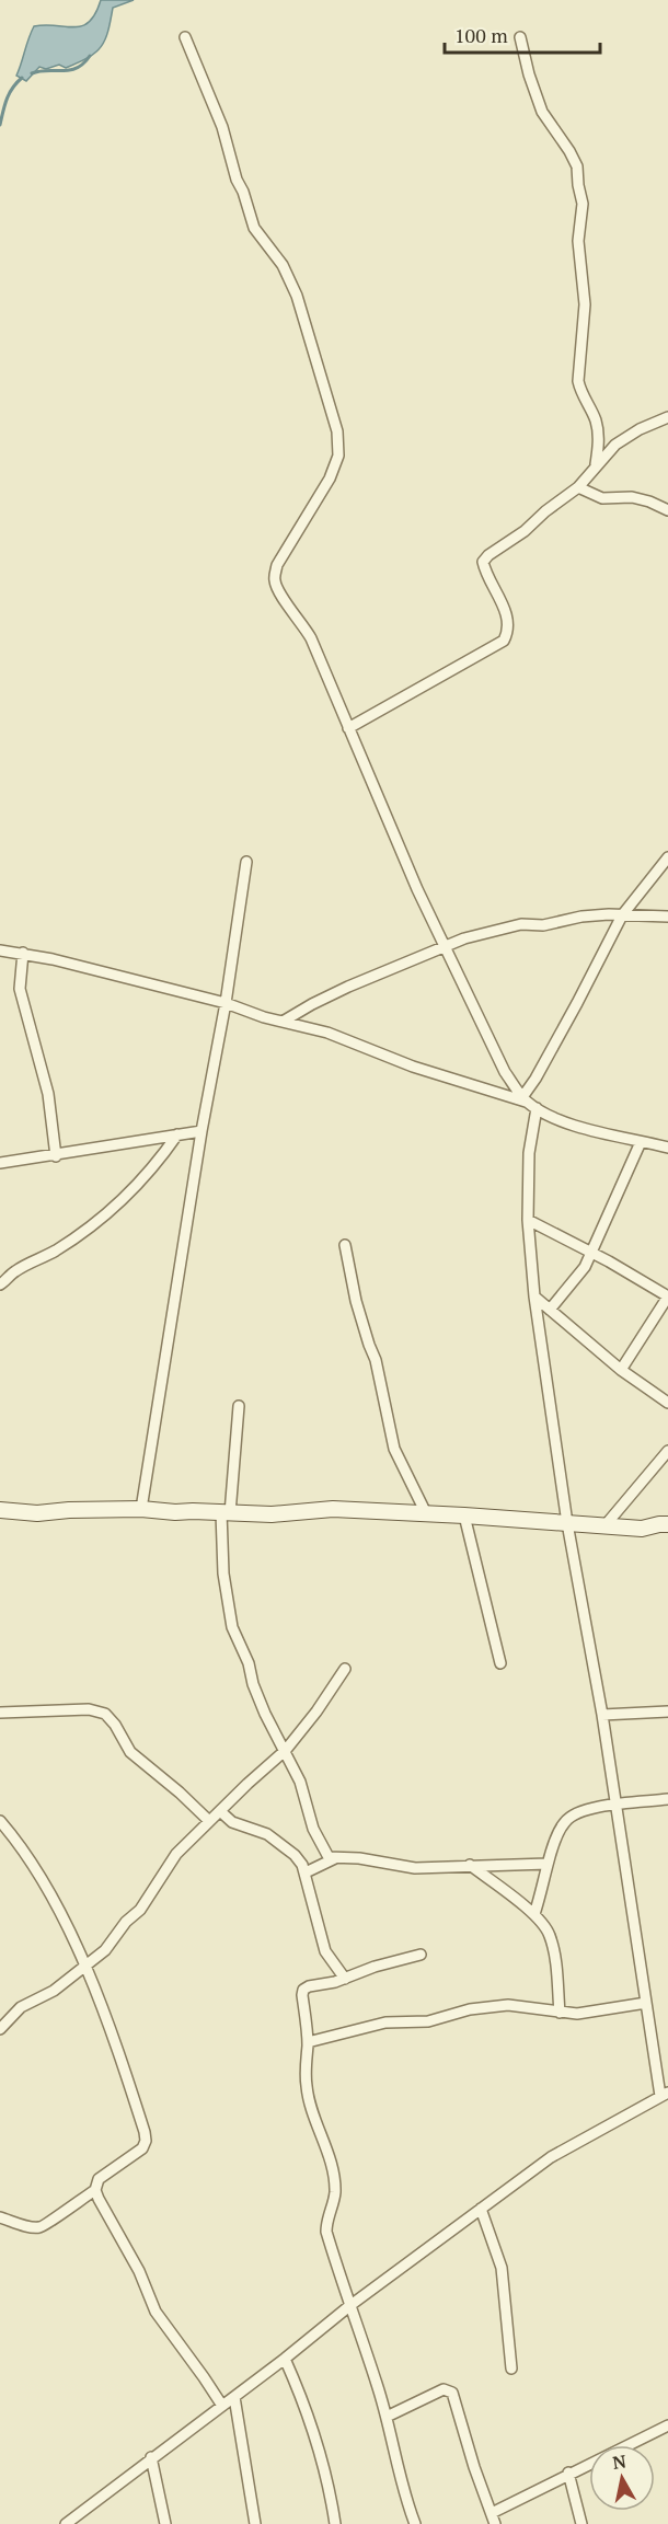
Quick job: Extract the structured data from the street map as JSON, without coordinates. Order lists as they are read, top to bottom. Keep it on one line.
{"scale_bar":"100 m","north":"top"}
